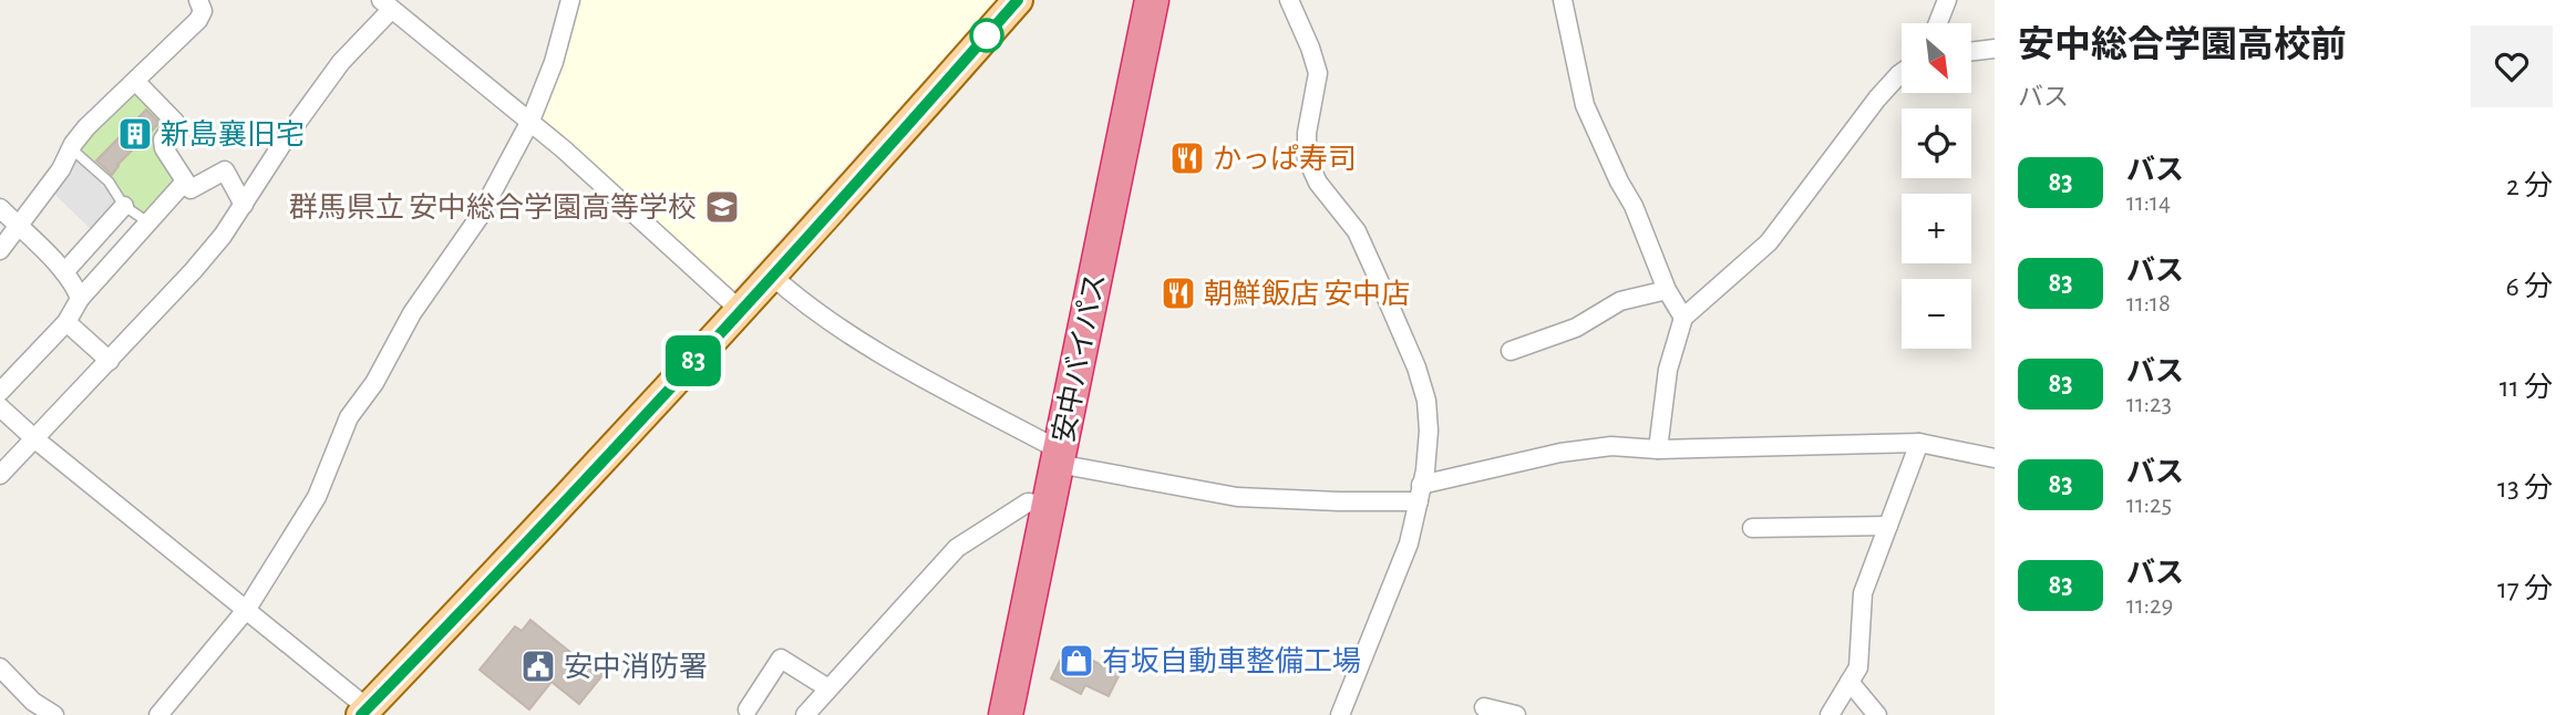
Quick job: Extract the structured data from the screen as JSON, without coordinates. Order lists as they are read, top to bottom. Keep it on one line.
{"streets":{"highway":["安中バイパス"]},"places":{"building":["新島襄旧宅"],"restaurant":["かっぱ寿司","朝鮮飯店 安中店"],"school or university":["群馬県立 安中総合学園高等学校"],"shop":["有坂自動車整備工場"],"public building":["安中消防署"]},"lines":["bus line 83"],"north":"bottom right","page":{"on_map":"83","heading":["安中総合学園高校前","バス"],"map_buttons":["+","−"],"list":[{"mark":"83","name":"バス","note":"11:14","value":"2 分"},{"mark":"83","name":"バス","note":"11:18","value":"6 分"},{"mark":"83","name":"バス","note":"11:23","value":"11 分"},{"mark":"83","name":"バス","note":"11:25","value":"13 分"},{"mark":"83","name":"バス","note":"11:29","value":"17 分"}]}}
